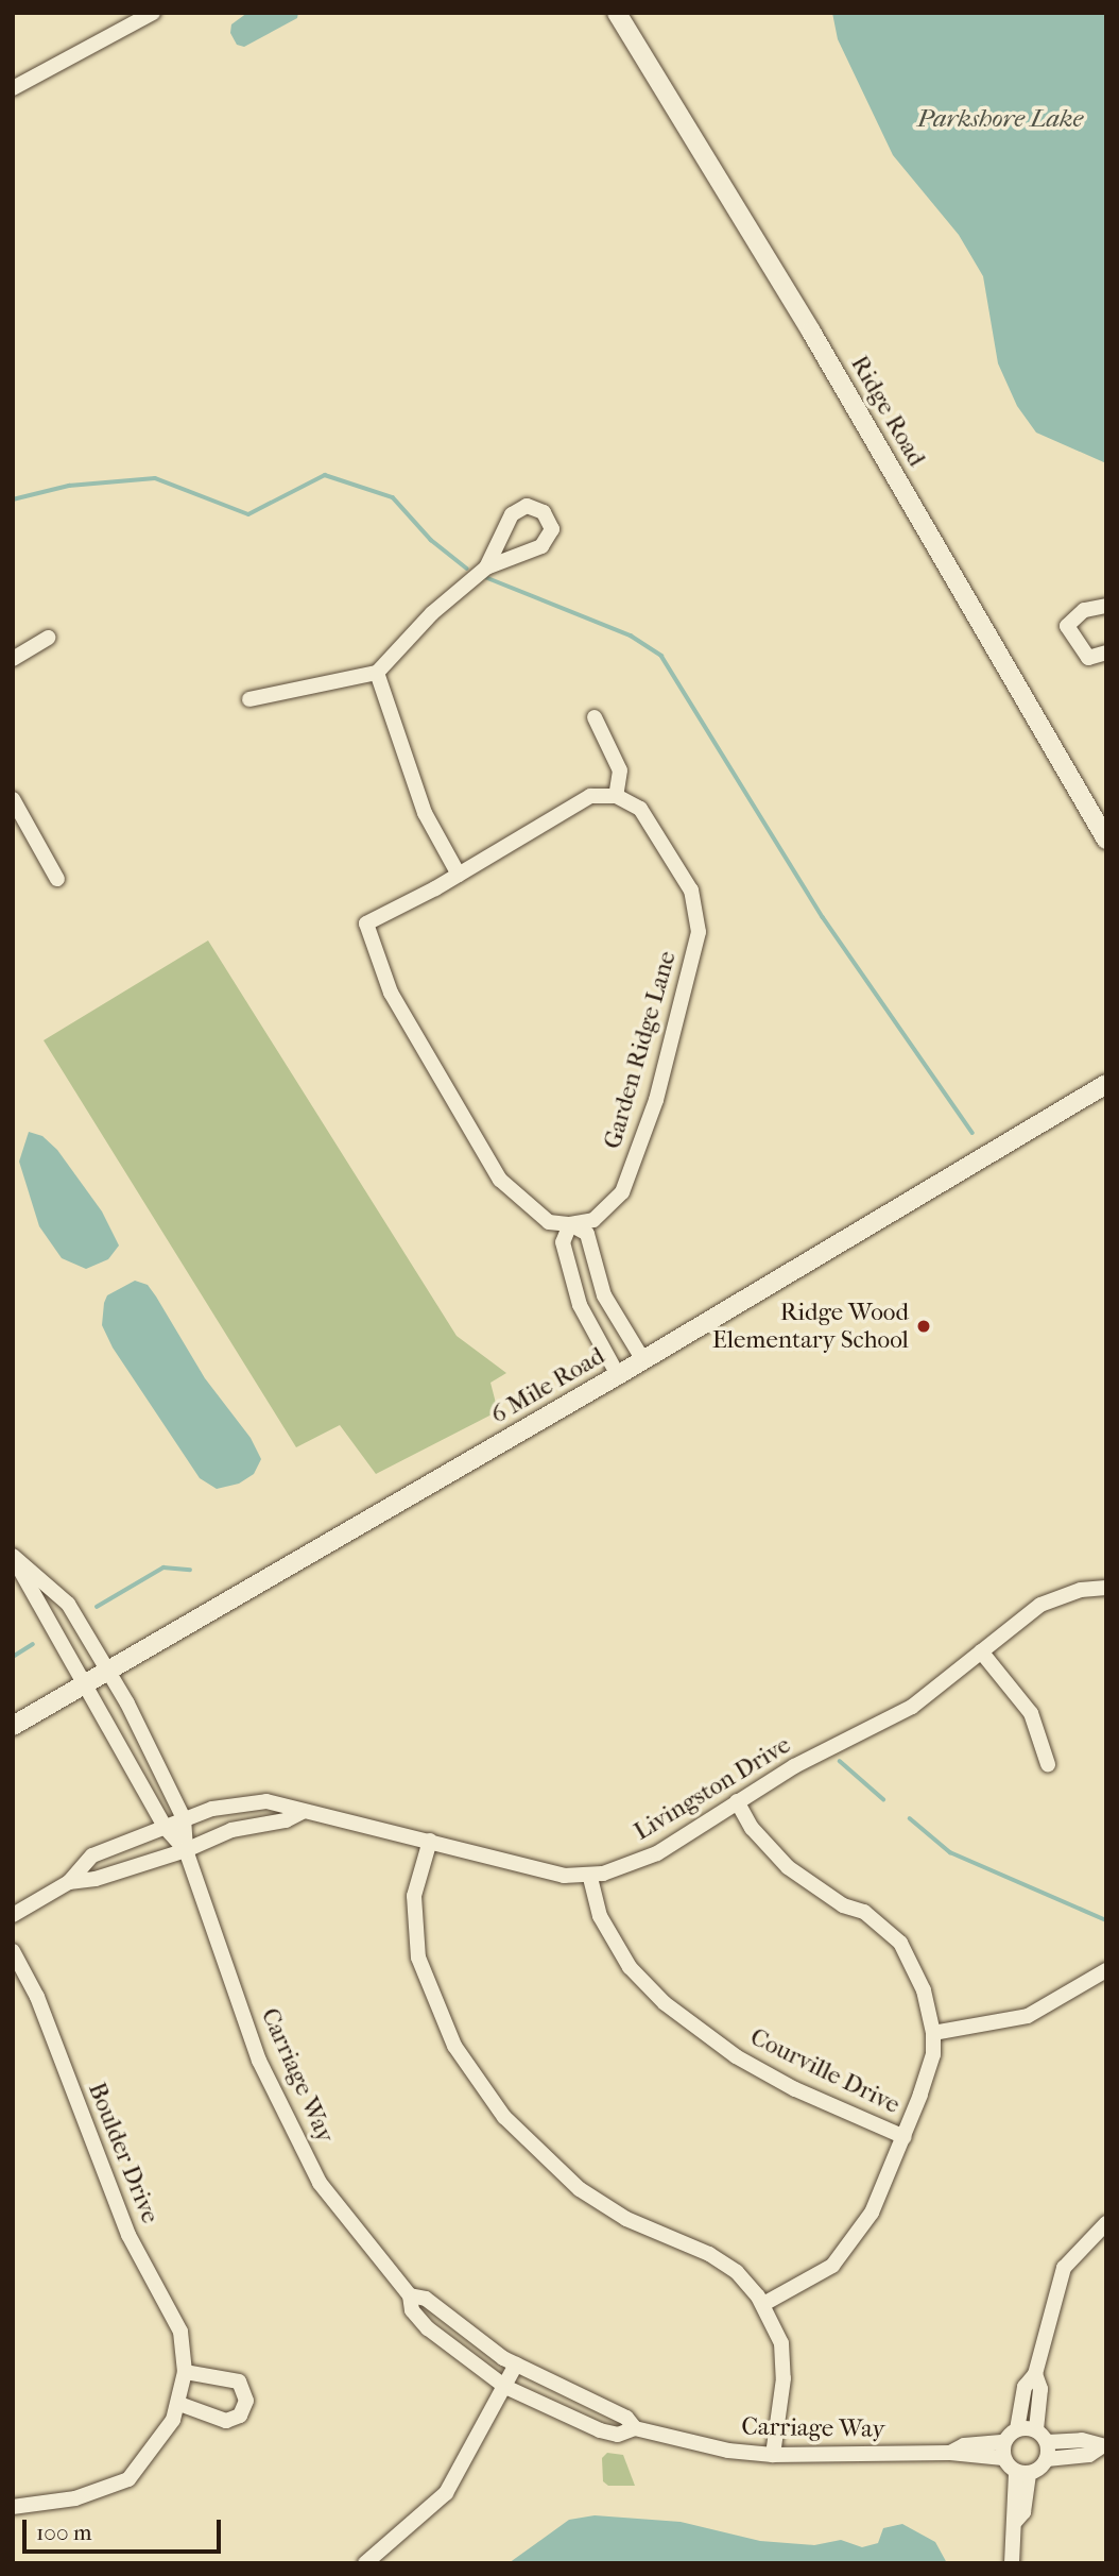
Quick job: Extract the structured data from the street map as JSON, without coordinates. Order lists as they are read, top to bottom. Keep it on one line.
{"streets":{"street":["Ridge Road","Garden Ridge Lane","6 Mile Road","Livingston Drive","Courville Drive","Carriage Way","Boulder Drive"]},"crossings":[["6 Mile Road","Carriage Way"],["Livingston Drive","Courville Drive"],["Livingston Drive","Carriage Way"]],"water":["Parkshore Lake"],"places":["Ridge Wood Elementary School"],"scale_bar":"100 m"}
